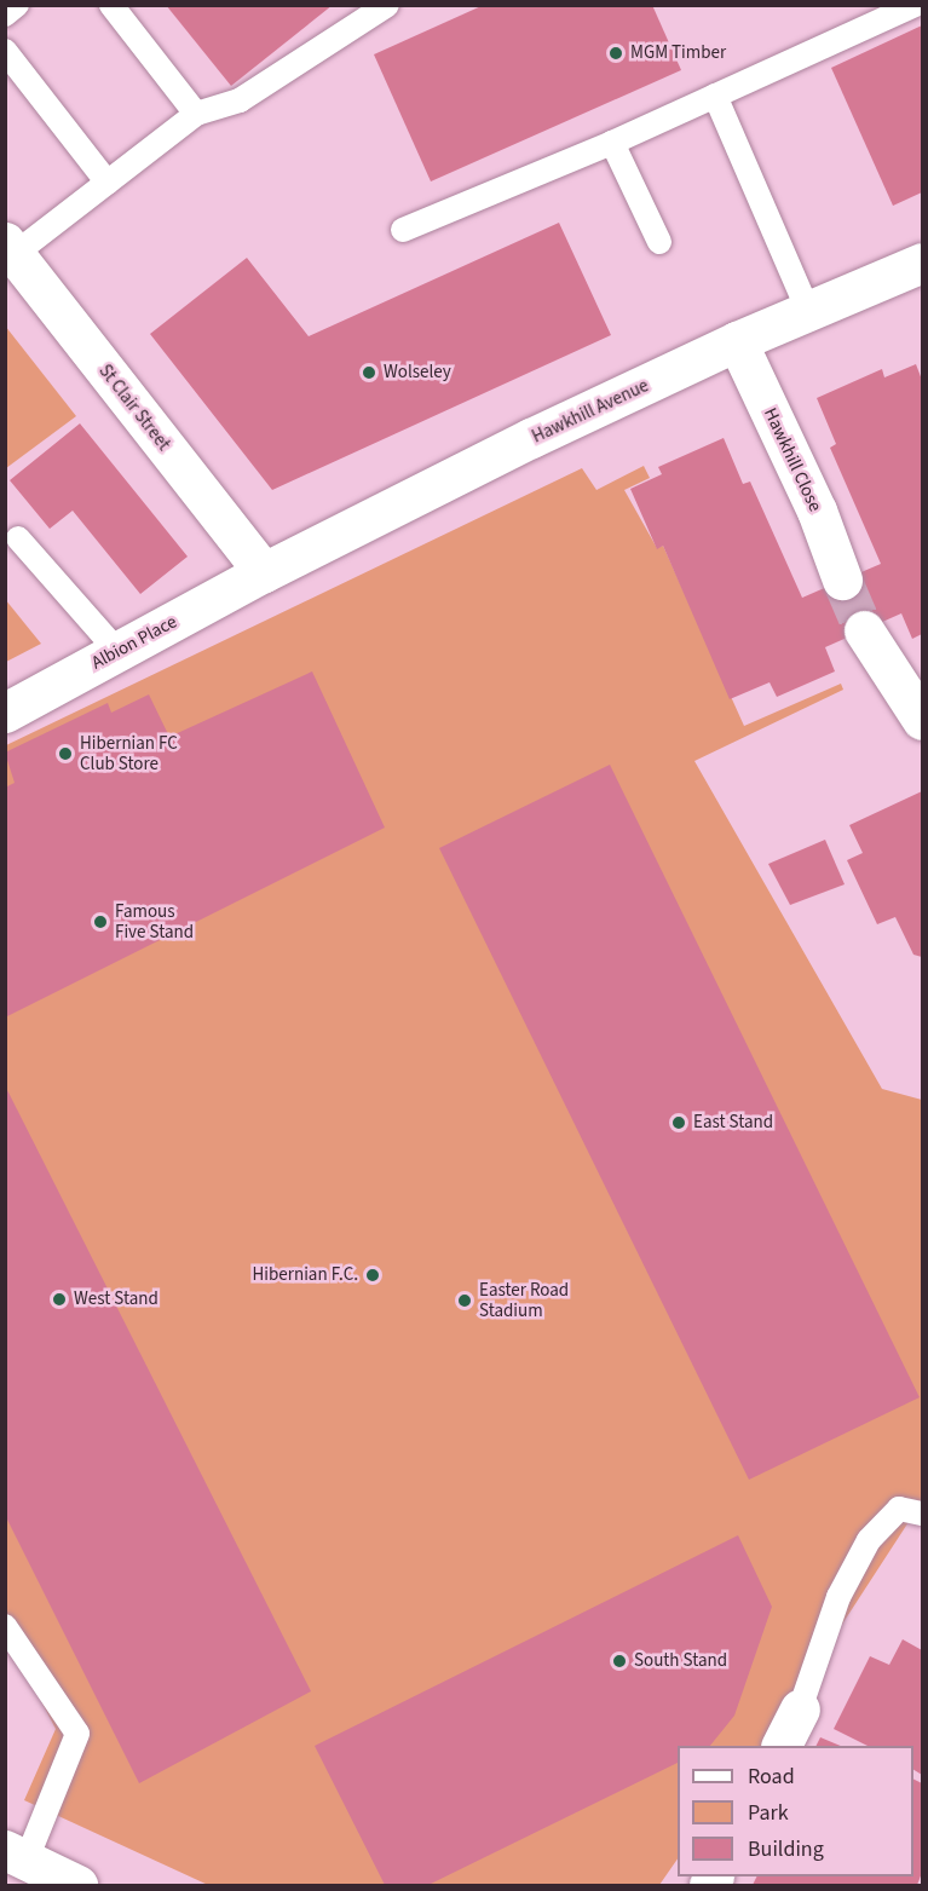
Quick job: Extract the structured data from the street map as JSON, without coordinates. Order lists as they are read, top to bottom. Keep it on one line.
{"streets":{"street":["St Clair Street","Hawkhill Avenue","Hawkhill Close","Albion Place"]},"crossings":[["St Clair Street","Hawkhill Avenue"],["St Clair Street","Albion Place"],["Hawkhill Avenue","Hawkhill Close"],["Hawkhill Avenue","Albion Place"]],"places":["MGM Timber","Wolseley","Hibernian FC Club Store","Famous Five Stand","East Stand","Hibernian F.C.","West Stand","Easter Road Stadium","South Stand"],"legend":["Road","Park","Building"]}
